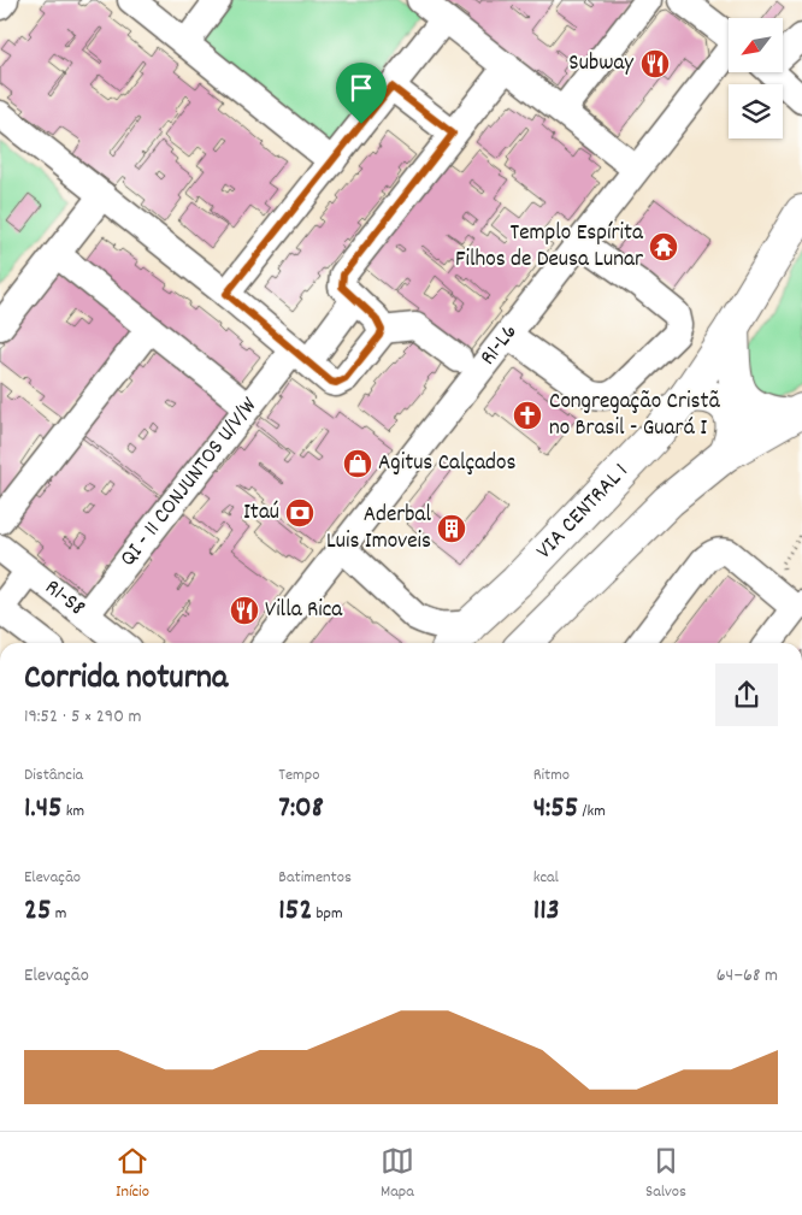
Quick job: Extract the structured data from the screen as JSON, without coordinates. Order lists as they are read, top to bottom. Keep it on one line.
{"streets":{"main road":["VIA CENTRAL 1"],"street":["R1-L6","QI - 11 CONJUNTOS U/V/W","R1-S8"]},"crossings":[["QI - 11 CONJUNTOS U/V/W","R1-S8"]],"places":{"restaurant":["Subway","Villa Rica"],"temple":["Templo Espírita Filhos de Deusa Lunar"],"church":["Congregação Cristã no Brasil - Guará I"],"shop":["Agitus Calçados"],"bank":["Itaú"],"building":["Aderbal Luis Imoveis"]},"north":"bottom left","page":{"heading":["Corrida noturna","19:52 · 5 × 290 m"],"stats":[["Distância","1.45 km"],["Tempo","7:08"],["Ritmo","4:55 /km"],["Elevação","25 m"],["Batimentos","152 bpm"],["kcal","113"]],"chart":["Elevação","64–68 m"],"tabs":["Início","Mapa","Salvos"]}}
